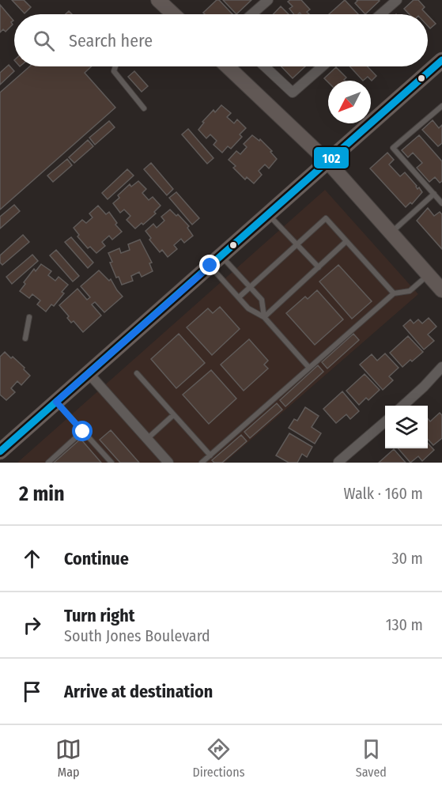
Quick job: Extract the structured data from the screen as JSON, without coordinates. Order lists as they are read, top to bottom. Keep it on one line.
{"lines":["transit line 102"],"north":"bottom left","page":{"search":"Search here","heading":["2 min","Walk · 160 m"],"list":[["Continue","30 m"],["Turn right","South Jones Boulevard","130 m"],"Arrive at destination"],"nav":["Map","Directions","Saved"]}}
